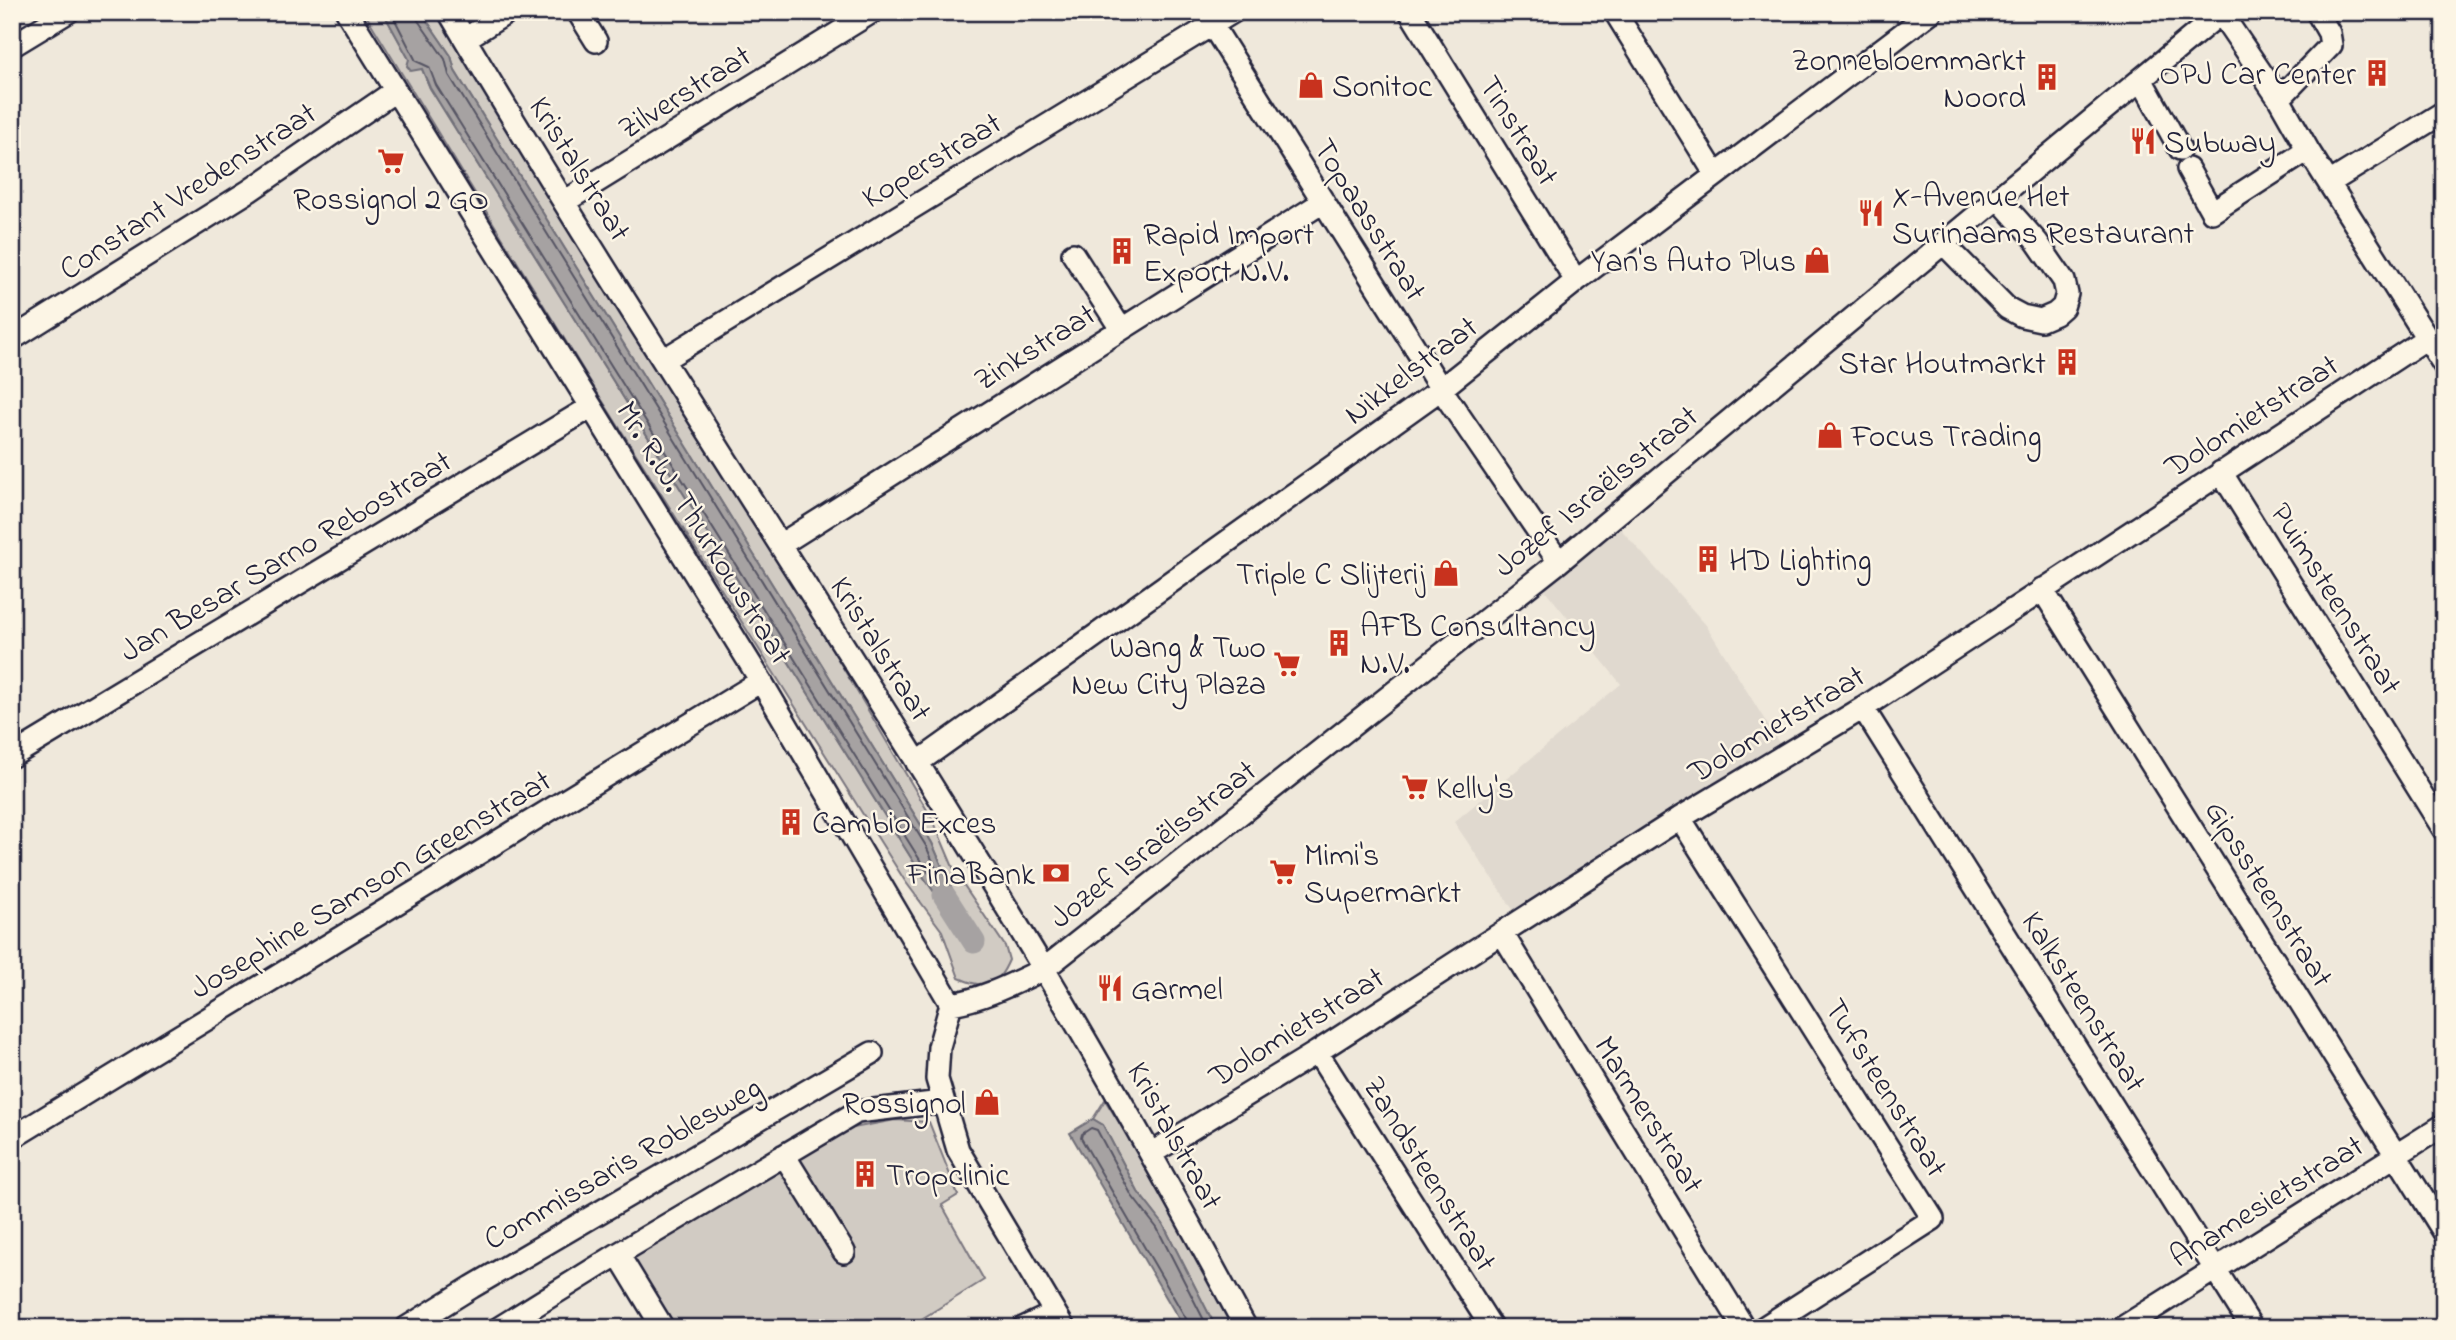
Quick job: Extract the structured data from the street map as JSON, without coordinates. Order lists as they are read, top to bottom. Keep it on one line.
{"streets":{"street":["Zilverstraat","Tinstraat","Koperstraat","Kristalstraat","Constant Vredenstraat","Topaasstraat","Zinkstraat","Nikkelstraat","Dolomietstraat","Jozef Israëlsstraat","Mr. R.W. Thurkowstraat","Jan Besar Sarno Rebostraat","Puimsteenstraat","Josephine Samson Greenstraat","Gipssteenstraat","Kalksteenstraat","Tufsteenstraat","Marmerstraat","Commissaris Roblesweg","Zandsteenstraat","Anamesietstraat"]},"crossings":[["Zilverstraat","Kristalstraat"],["Tinstraat","Nikkelstraat"],["Koperstraat","Kristalstraat"],["Koperstraat","Topaasstraat"],["Kristalstraat","Zinkstraat"],["Kristalstraat","Nikkelstraat"],["Kristalstraat","Dolomietstraat"],["Kristalstraat","Jozef Israëlsstraat"],["Constant Vredenstraat","Mr. R.W. Thurkowstraat"],["Topaasstraat","Zinkstraat"],["Topaasstraat","Nikkelstraat"],["Topaasstraat","Jozef Israëlsstraat"],["Dolomietstraat","Puimsteenstraat"],["Dolomietstraat","Gipssteenstraat"],["Dolomietstraat","Kalksteenstraat"],["Dolomietstraat","Tufsteenstraat"],["Dolomietstraat","Marmerstraat"],["Dolomietstraat","Zandsteenstraat"],["Jozef Israëlsstraat","Mr. R.W. Thurkowstraat"],["Mr. R.W. Thurkowstraat","Jan Besar Sarno Rebostraat"],["Mr. R.W. Thurkowstraat","Josephine Samson Greenstraat"],["Gipssteenstraat","Anamesietstraat"],["Kalksteenstraat","Anamesietstraat"]],"places":{"building":["OPJ Car Center","Zonnebloemmarkt Noord","Rapid Import Export N.V.","Star Houtmarkt","HD Lighting","AFB Consultancy N.V.","Cambio Exces","Tropclinic"],"shop":["Sonitoc","Yan's Auto Plus","Focus Trading","Triple C Slijterij","Rossignol"],"restaurant":["Subway","X-Avenue Het Surinaams Restaurant","Garmel"],"supermarket":["Rossignol 2 GO","Wang & Two New City Plaza","Kelly's","Mimi's Supermarkt"],"bank":["FinaBank"]}}
